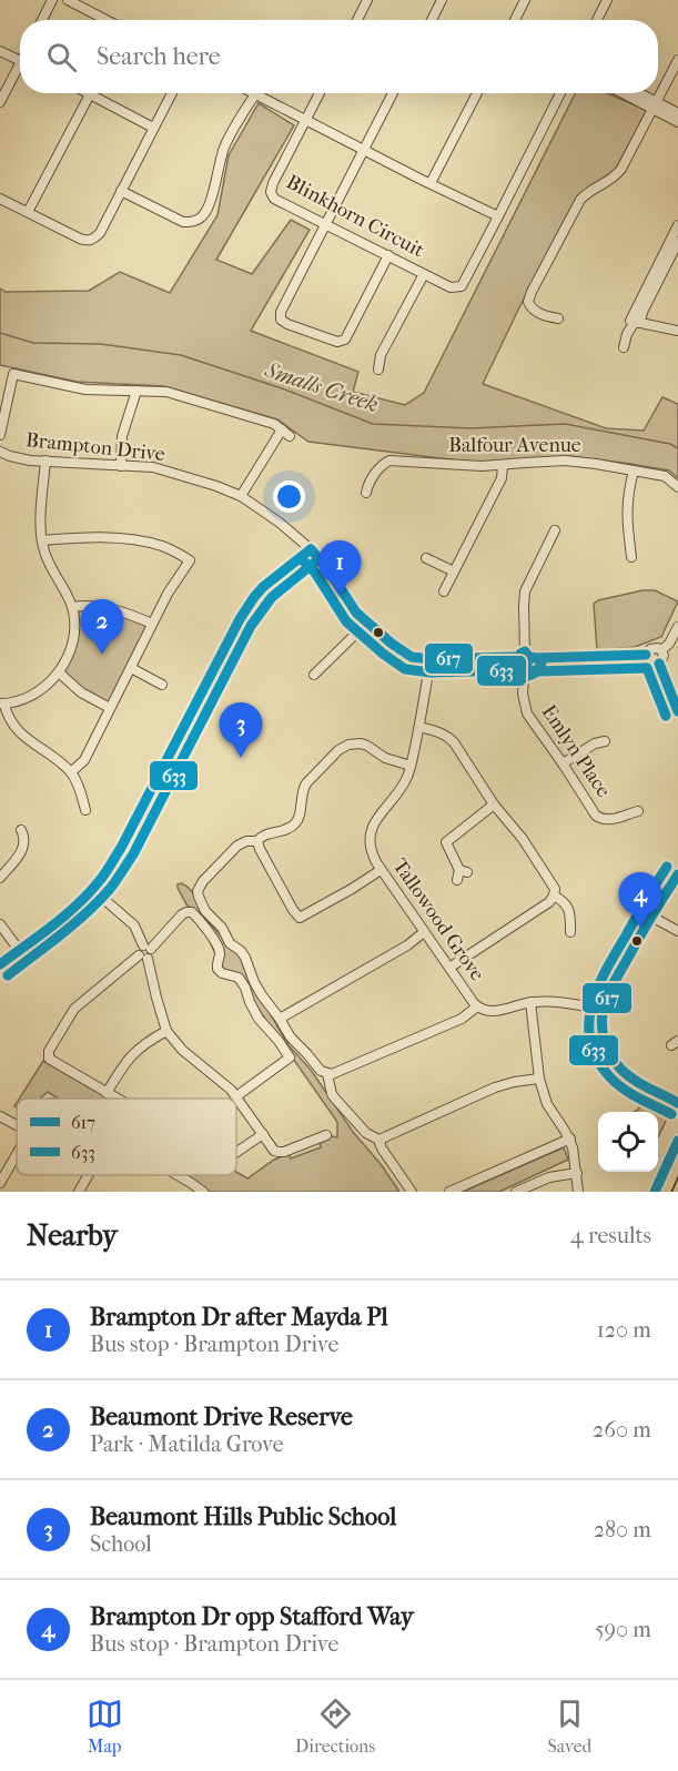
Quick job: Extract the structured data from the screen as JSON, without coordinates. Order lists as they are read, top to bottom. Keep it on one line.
{"streets":{"street":["Blinkhorn Circuit","Balfour Avenue","Brampton Drive","Emlyn Place","Tallowood Grove"]},"crossings":[["Brampton Drive","Emlyn Place"],["Brampton Drive","Tallowood Grove"]],"water":["Smalls Creek"],"lines":["transit line 617","transit line 633"],"legend":["617","633"],"page":{"search":"Search here","pins":["1","2","3","4"],"heading":["Nearby","4 results"],"list":[{"mark":"1","name":"Brampton Dr after Mayda Pl","note":"Bus stop · Brampton Drive","value":"120 m"},{"mark":"2","name":"Beaumont Drive Reserve","note":"Park · Matilda Grove","value":"260 m"},{"mark":"3","name":"Beaumont Hills Public School","note":"School","value":"280 m"},{"mark":"4","name":"Brampton Dr opp Stafford Way","note":"Bus stop · Brampton Drive","value":"590 m"}],"nav":["Map","Directions","Saved"]}}
